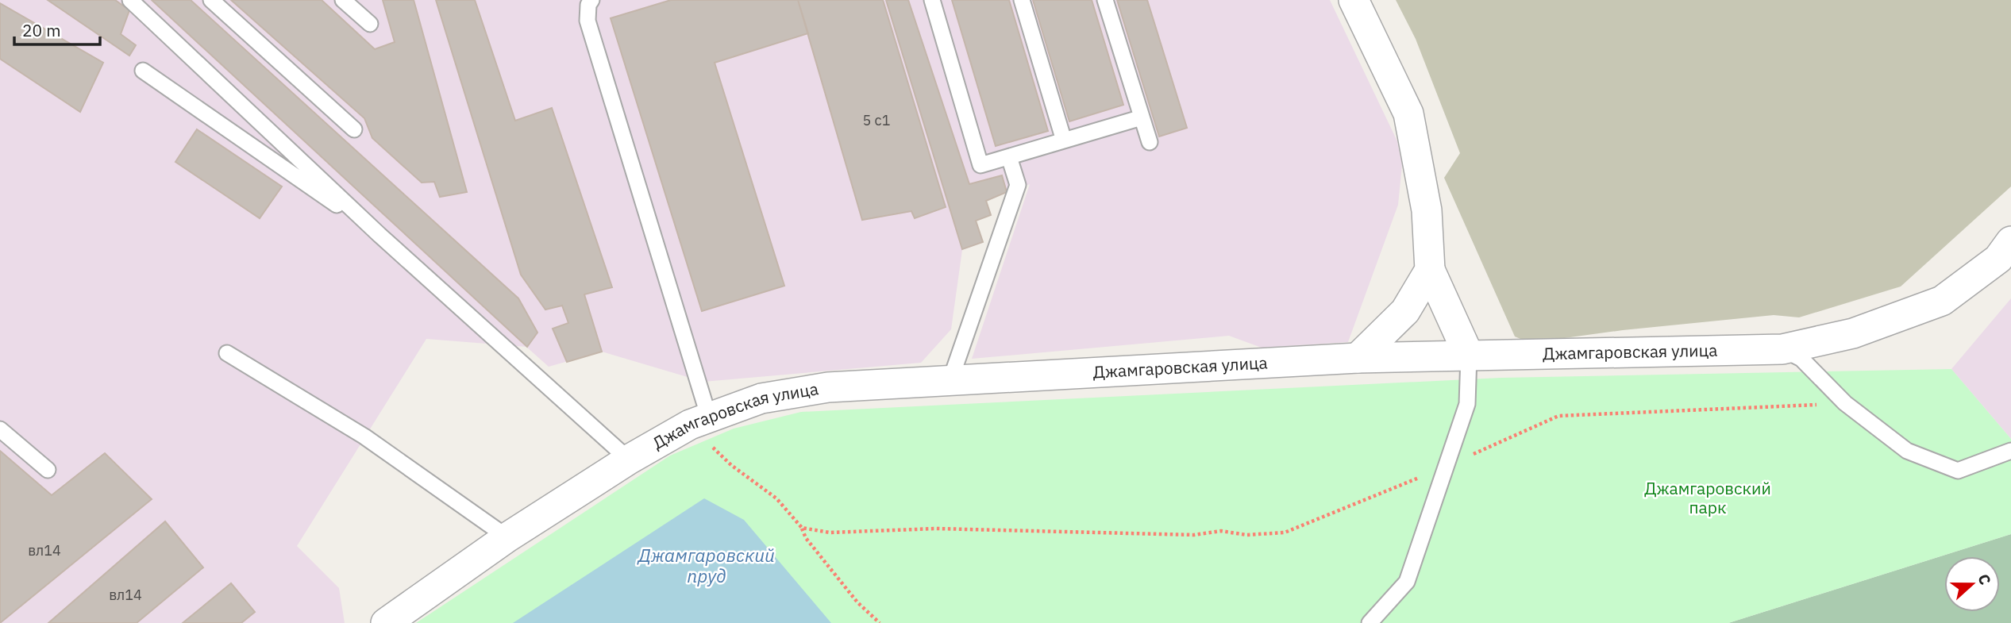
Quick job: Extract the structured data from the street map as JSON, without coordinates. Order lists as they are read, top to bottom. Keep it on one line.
{"streets":{"street":["Джамгаровская улица"]},"water":["Джамгаровский пруд"],"parks":["Джамгаровский парк"],"house_numbers":["5 с1","вл14","вл14"],"scale_bar":"20 m","north":"right"}
